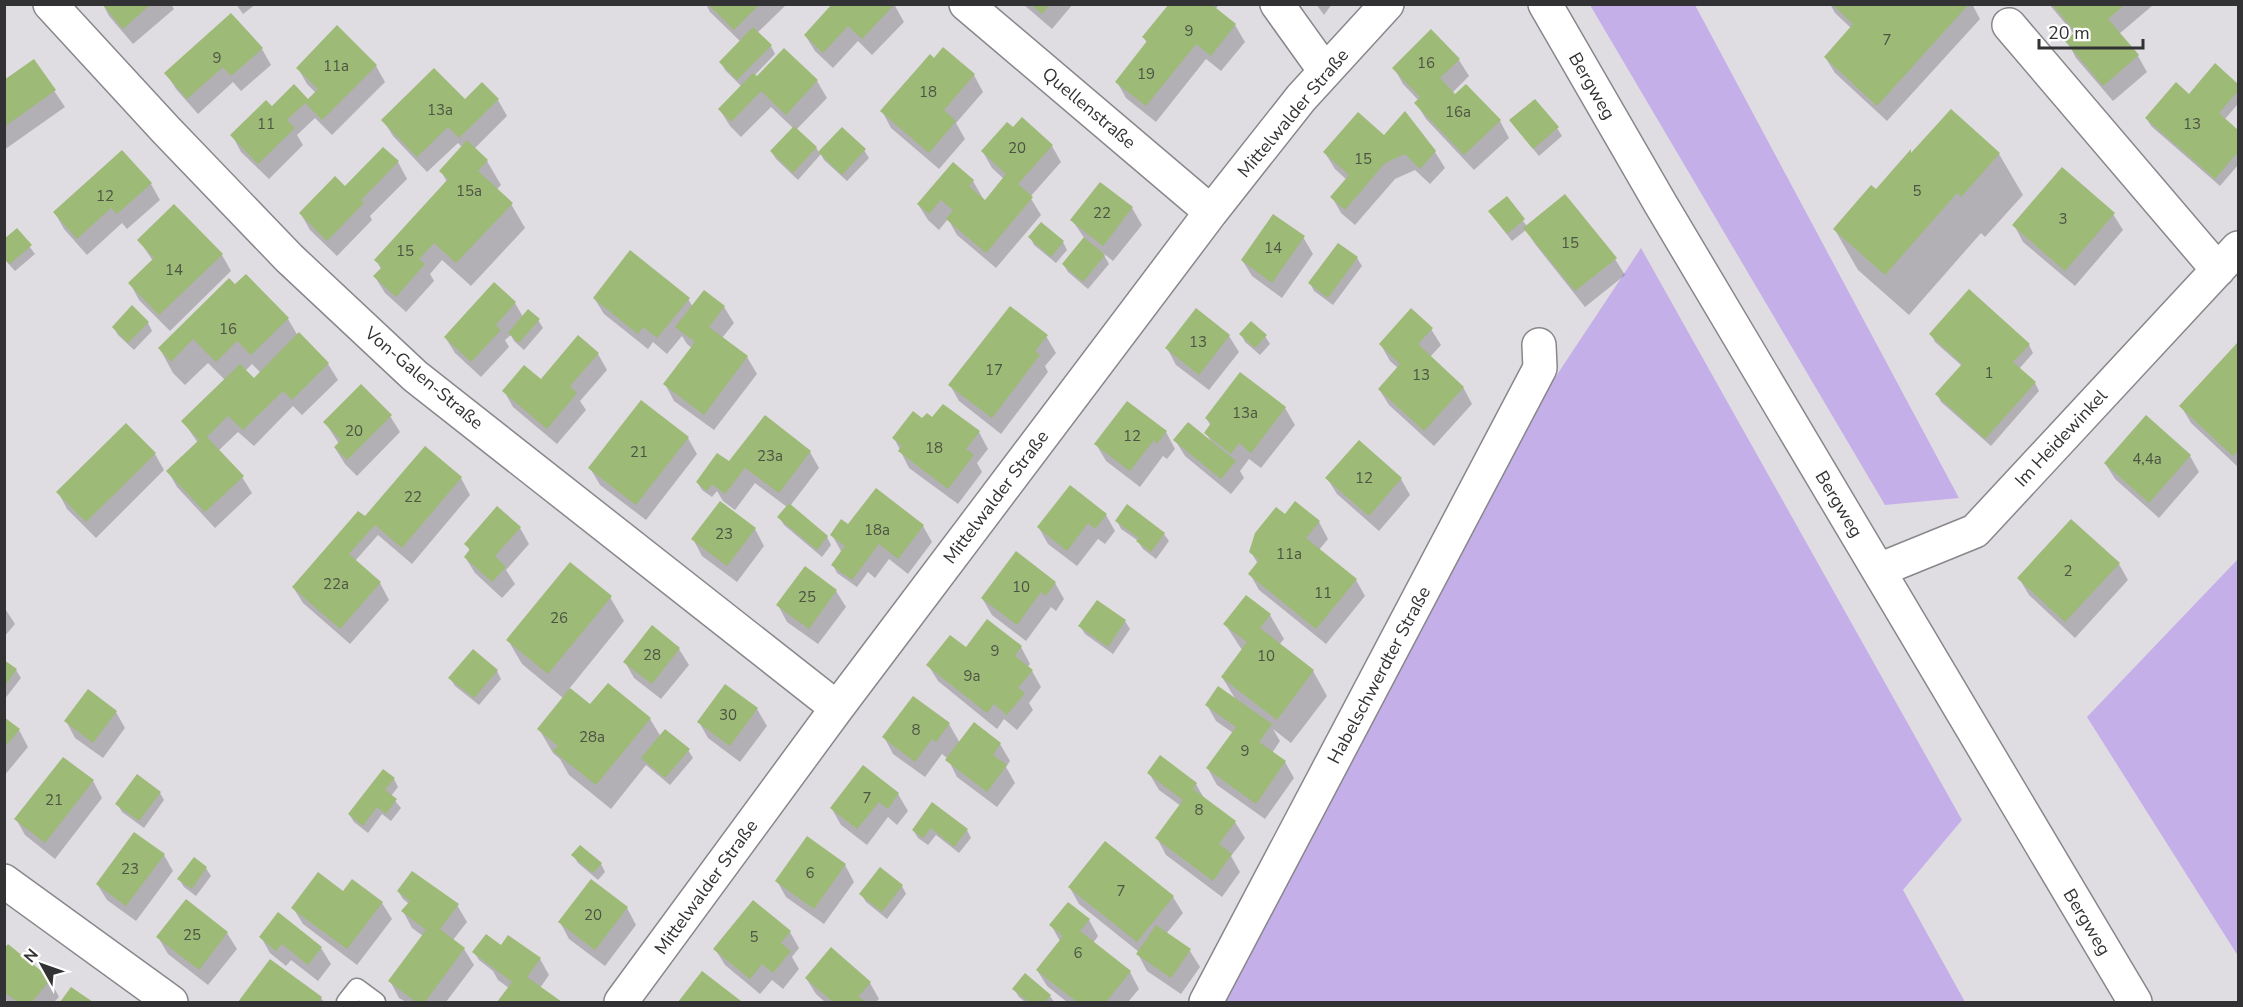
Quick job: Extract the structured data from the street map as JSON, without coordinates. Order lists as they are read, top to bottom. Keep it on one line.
{"streets":{"street":["Bergweg","Quellenstraße","Mittelwalder Straße","Von-Galen-Straße","Im Heidewinkel","Habelschwerdter Straße"]},"crossings":[["Bergweg","Im Heidewinkel"],["Quellenstraße","Mittelwalder Straße"],["Mittelwalder Straße","Von-Galen-Straße"]],"house_numbers":["9","7","9","16","11a","19","18","13a","16a","11","13","20","15","15a","5","12","22","3","15","14","15","14","16","13","17","1","13","13a","20","12","18","21","23a","4,4a","12","22","18a","23","11a","2","22a","10","11","25","26","9","28","10","9a","30","8","28a","9","7","21","8","23","6","7","20","25","5","6"],"scale_bar":"20 m","north":"top left"}
